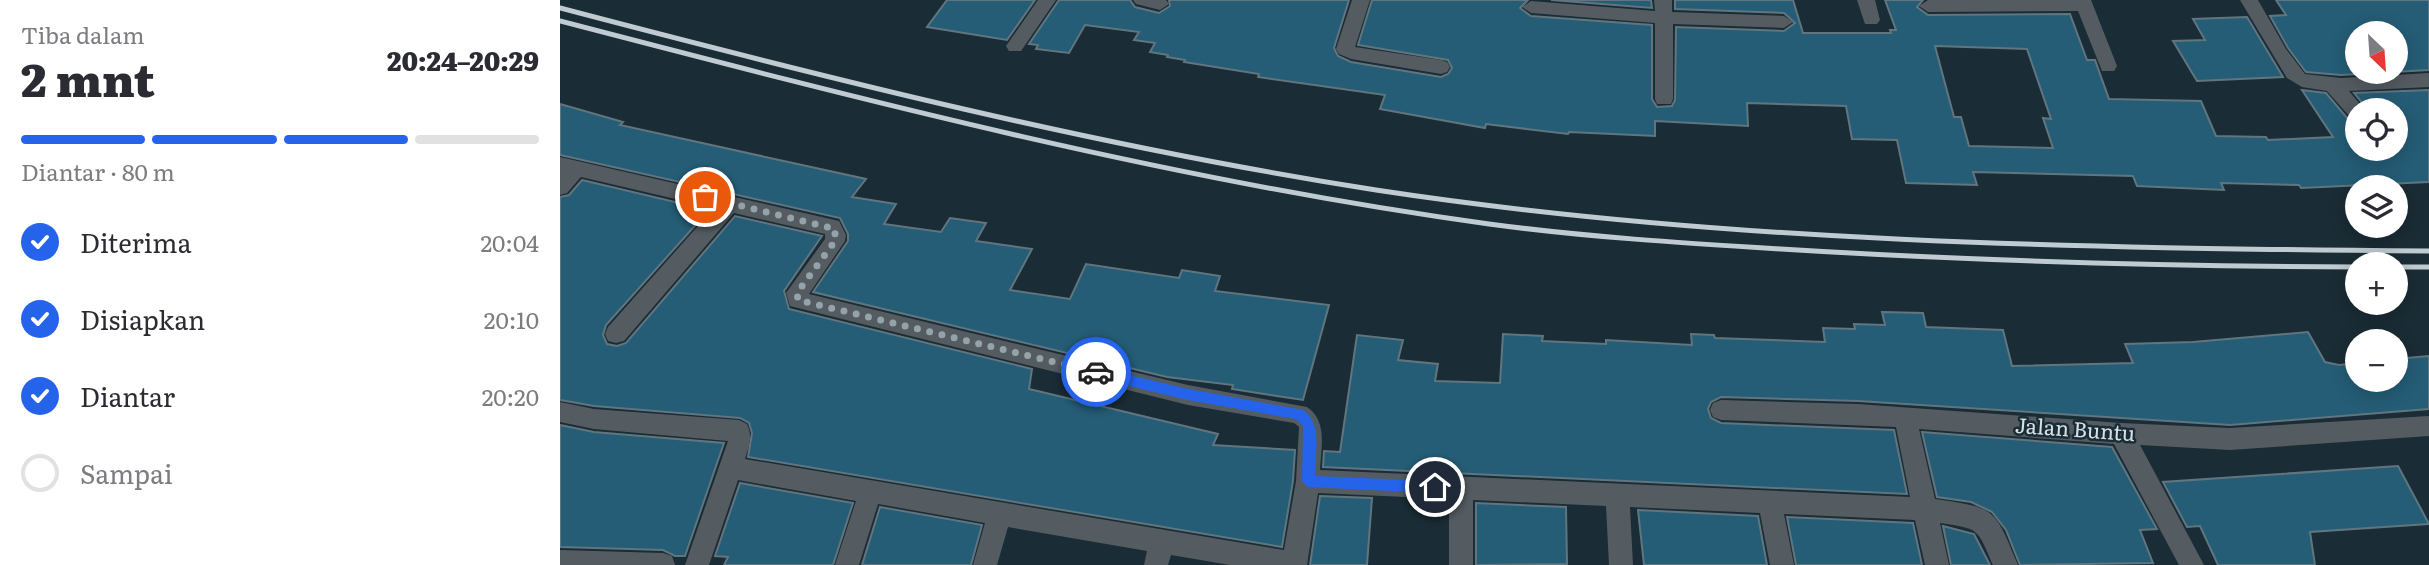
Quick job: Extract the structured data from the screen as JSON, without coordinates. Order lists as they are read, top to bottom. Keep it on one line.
{"streets":{"street":["Jalan Buntu"]},"north":"bottom right","page":{"heading":["2 mnt","Tiba dalam","20:24–20:29"],"map_buttons":["+","−"],"bar":"Diantar · 80 m","list":[["Diterima","20:04"],["Disiapkan","20:10"],["Diantar","20:20"],"Sampai"]}}
